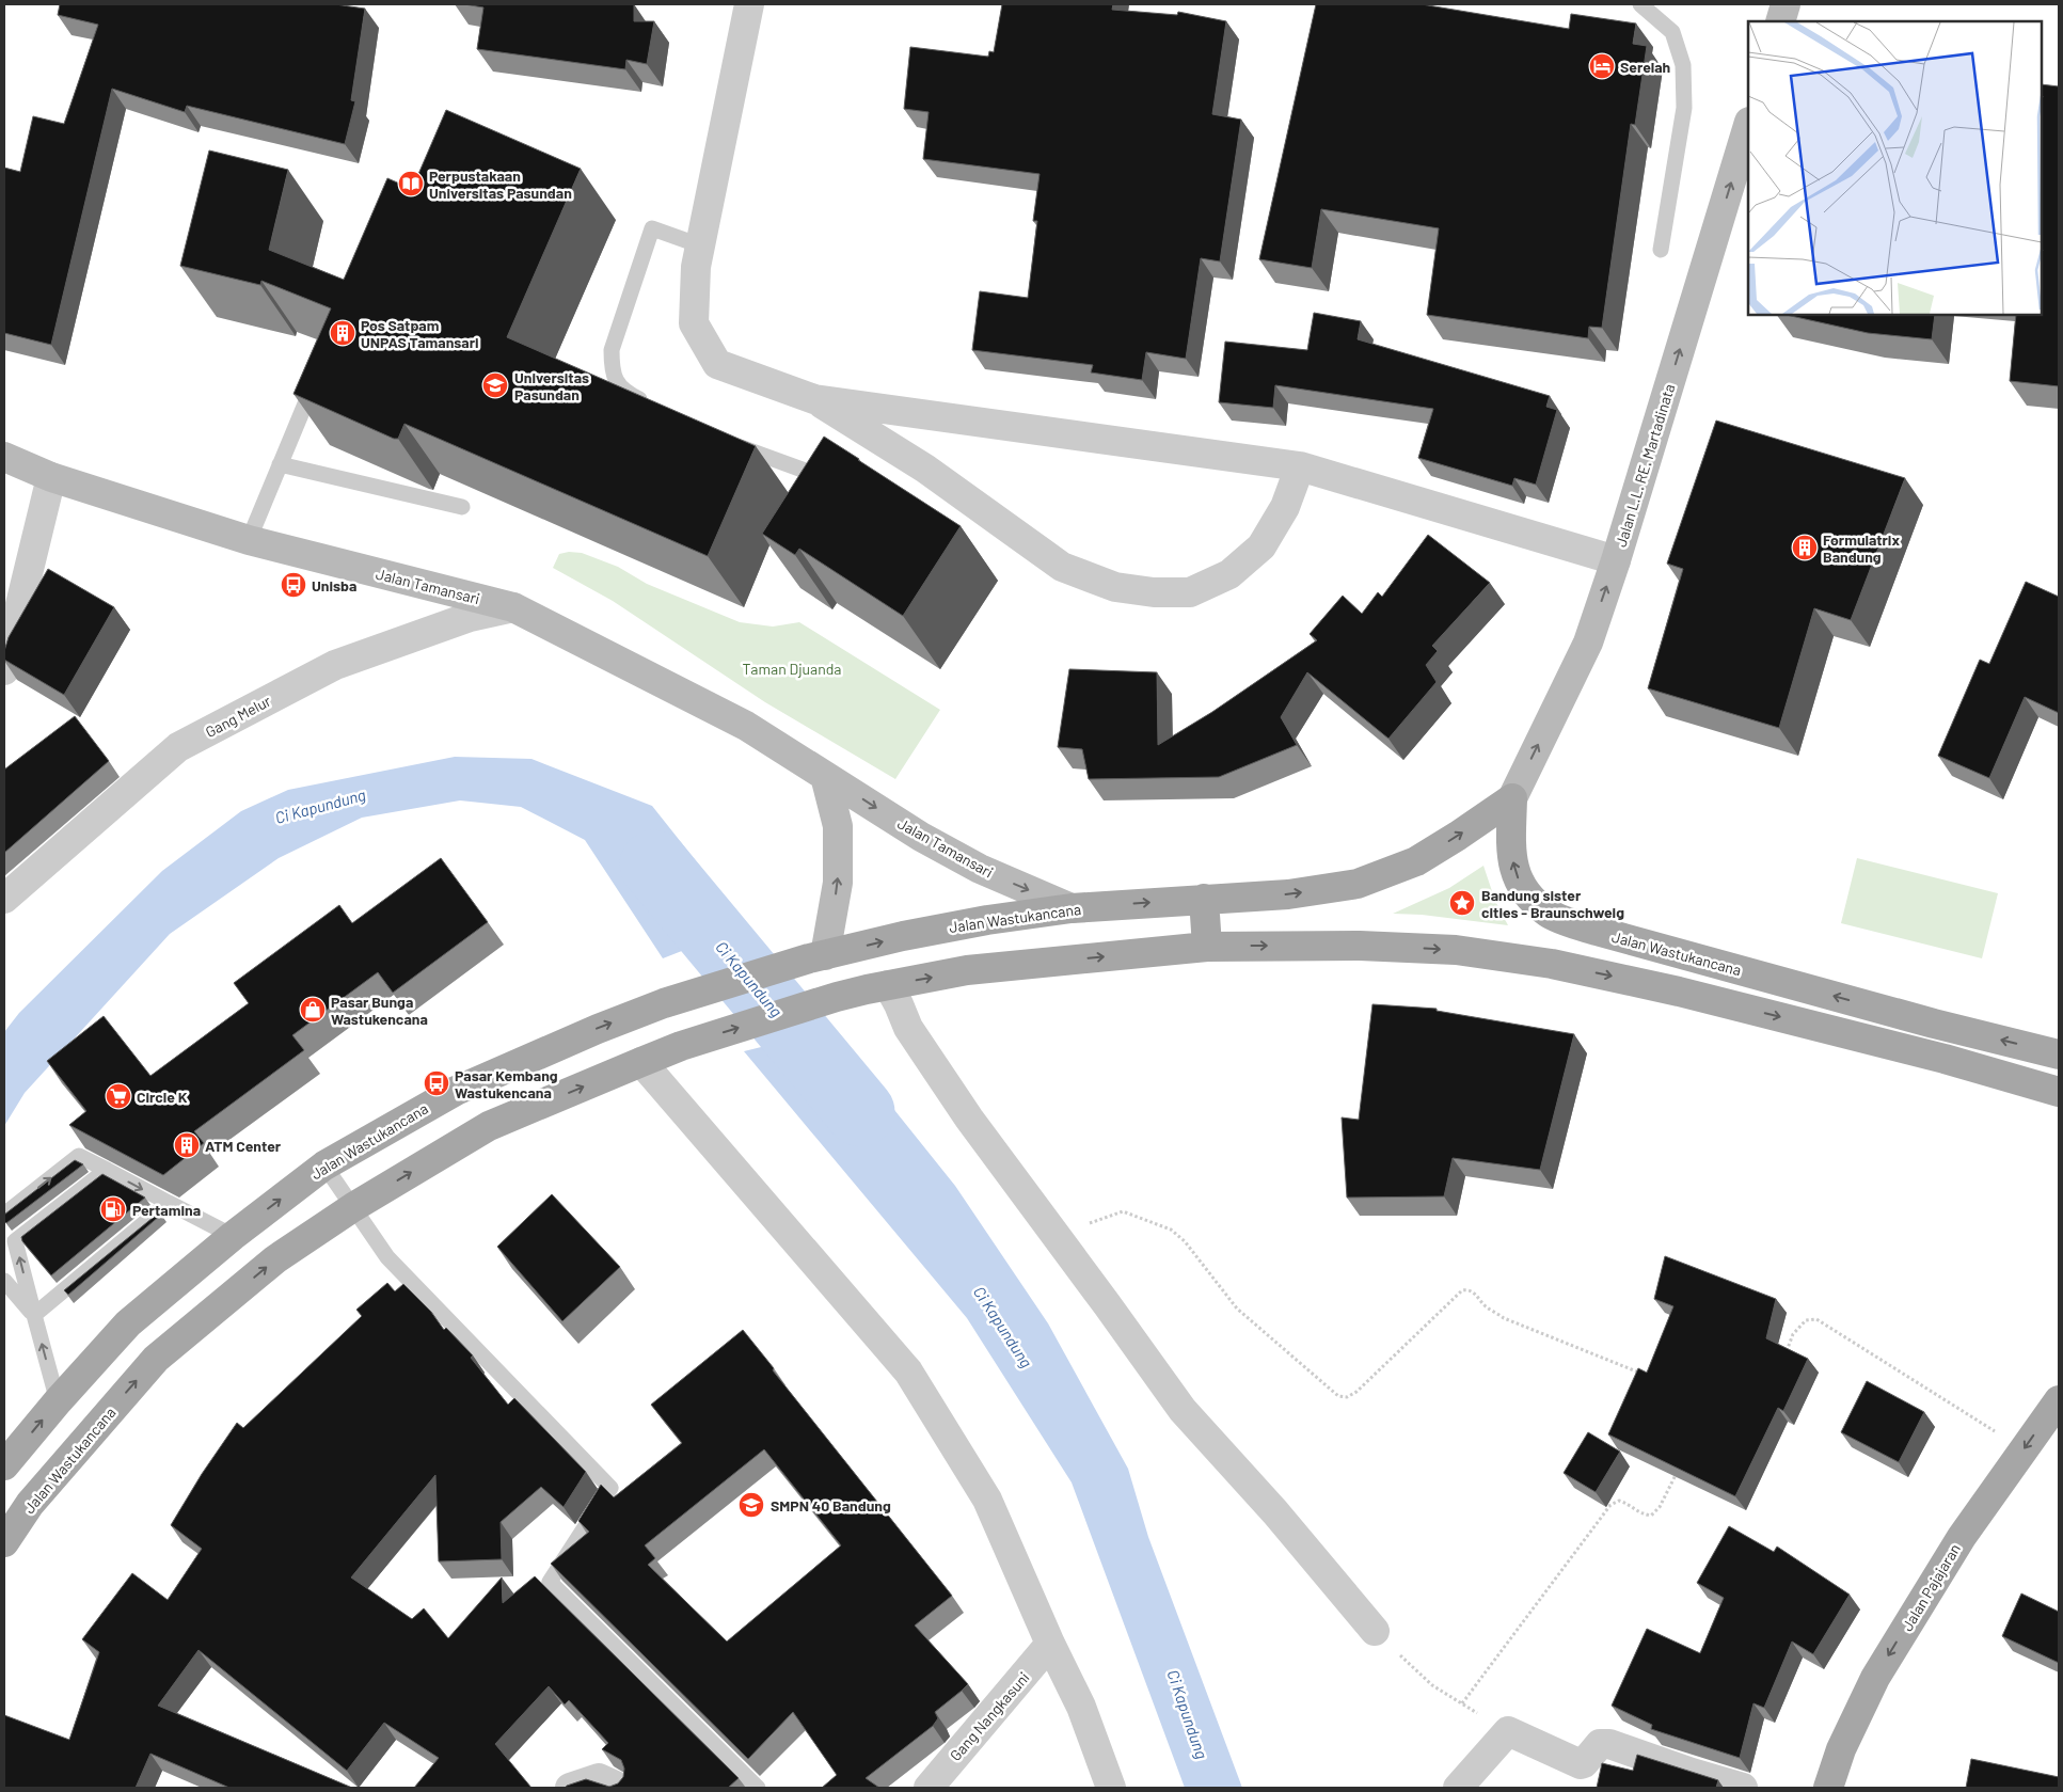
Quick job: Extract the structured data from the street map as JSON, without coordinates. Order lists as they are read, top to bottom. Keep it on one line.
{"streets":{"main road":["Jalan L.L. RE. Martadinata","Jalan Tamansari","Jalan Wastukancana","Jalan Pajajaran"],"street":["Gang Melur","Gang Nangkasuni"]},"crossings":[["Jalan L.L. RE. Martadinata","Jalan Wastukancana"],["Jalan Tamansari","Gang Melur"],["Jalan Tamansari","Jalan Wastukancana"]],"one_way":["Jalan L.L. RE. Martadinata","Jalan Pajajaran"],"water":["Ci Kapundung"],"parks":["Taman Djuanda"],"places":{"hotel":["Serelah"],"library":["Perpustakaan Universitas Pasundan"],"building":["Pos Satpam UNPAS Tamansari","Formulatrix Bandung","ATM Center"],"school or university":["Universitas Pasundan","SMPN 40 Bandung"],"bus stop":["Unisba","Pasar Kembang Wastukencana"],"place":["Bandung sister cities - Braunschweig"],"shop":["Pasar Bunga Wastukencana"],"supermarket":["Circle K"],"fuel station":["Pertamina"]}}
